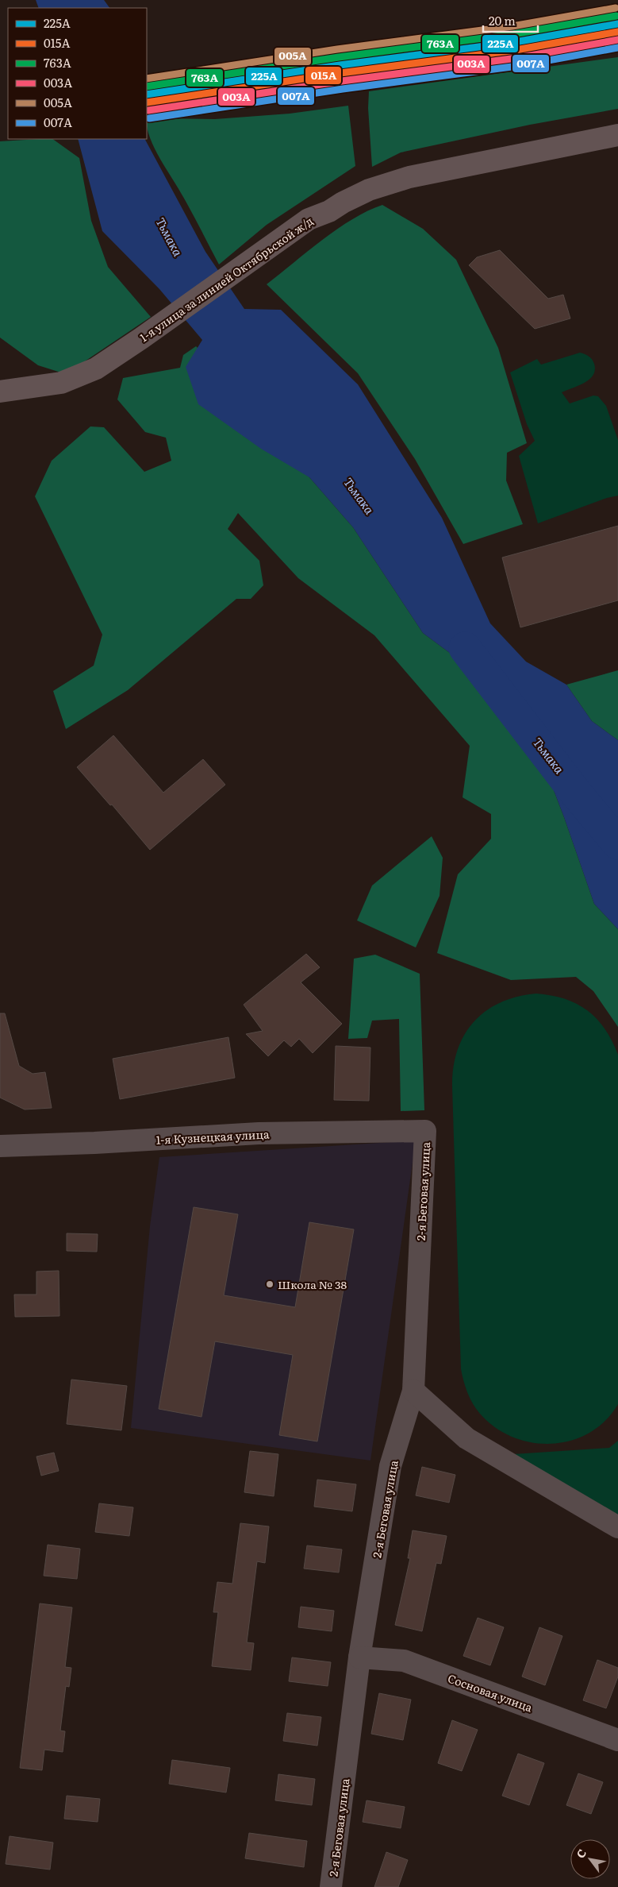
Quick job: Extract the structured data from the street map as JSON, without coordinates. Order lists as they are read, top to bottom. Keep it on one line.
{"streets":{"main road":["1-я улица за линией Октябрьской ж/д"],"street":["1-я Кузнецкая улица","2-я Беговая улица","Сосновая улица"]},"crossings":[["1-я Кузнецкая улица","2-я Беговая улица"],["2-я Беговая улица","Сосновая улица"]],"water":["Тьмака"],"places":["Школа № 38"],"lines":["transit line 005А","transit line 763А","transit line 225А","transit line 015А","transit line 003А","transit line 007А"],"legend":["225А","015А","763А","003А","005А","007А"],"scale_bar":"20 m","north":"top left"}
